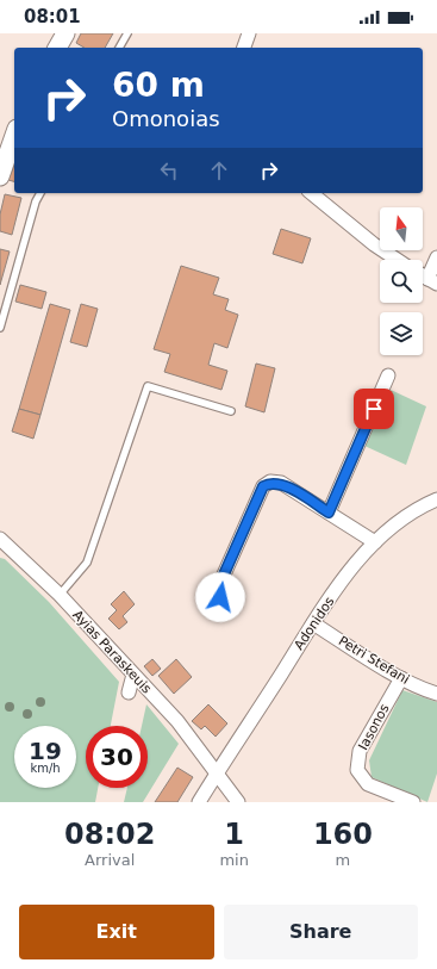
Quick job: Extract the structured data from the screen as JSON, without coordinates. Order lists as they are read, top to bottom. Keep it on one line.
{"streets":{"street":["Adonidos","Ayias Paraskeuis","Petri Stefani","Iasonos"]},"crossings":[["Adonidos","Ayias Paraskeuis"],["Adonidos","Petri Stefani"],["Petri Stefani","Iasonos"]],"north":"top","page":{"status":"08:01","turn":["60 m","Omonoias"],"speed":"19 km/h","limit":"30","eta":["08:02","Arrival","1","min","160","m"],"buttons":["Exit","Share"]}}
